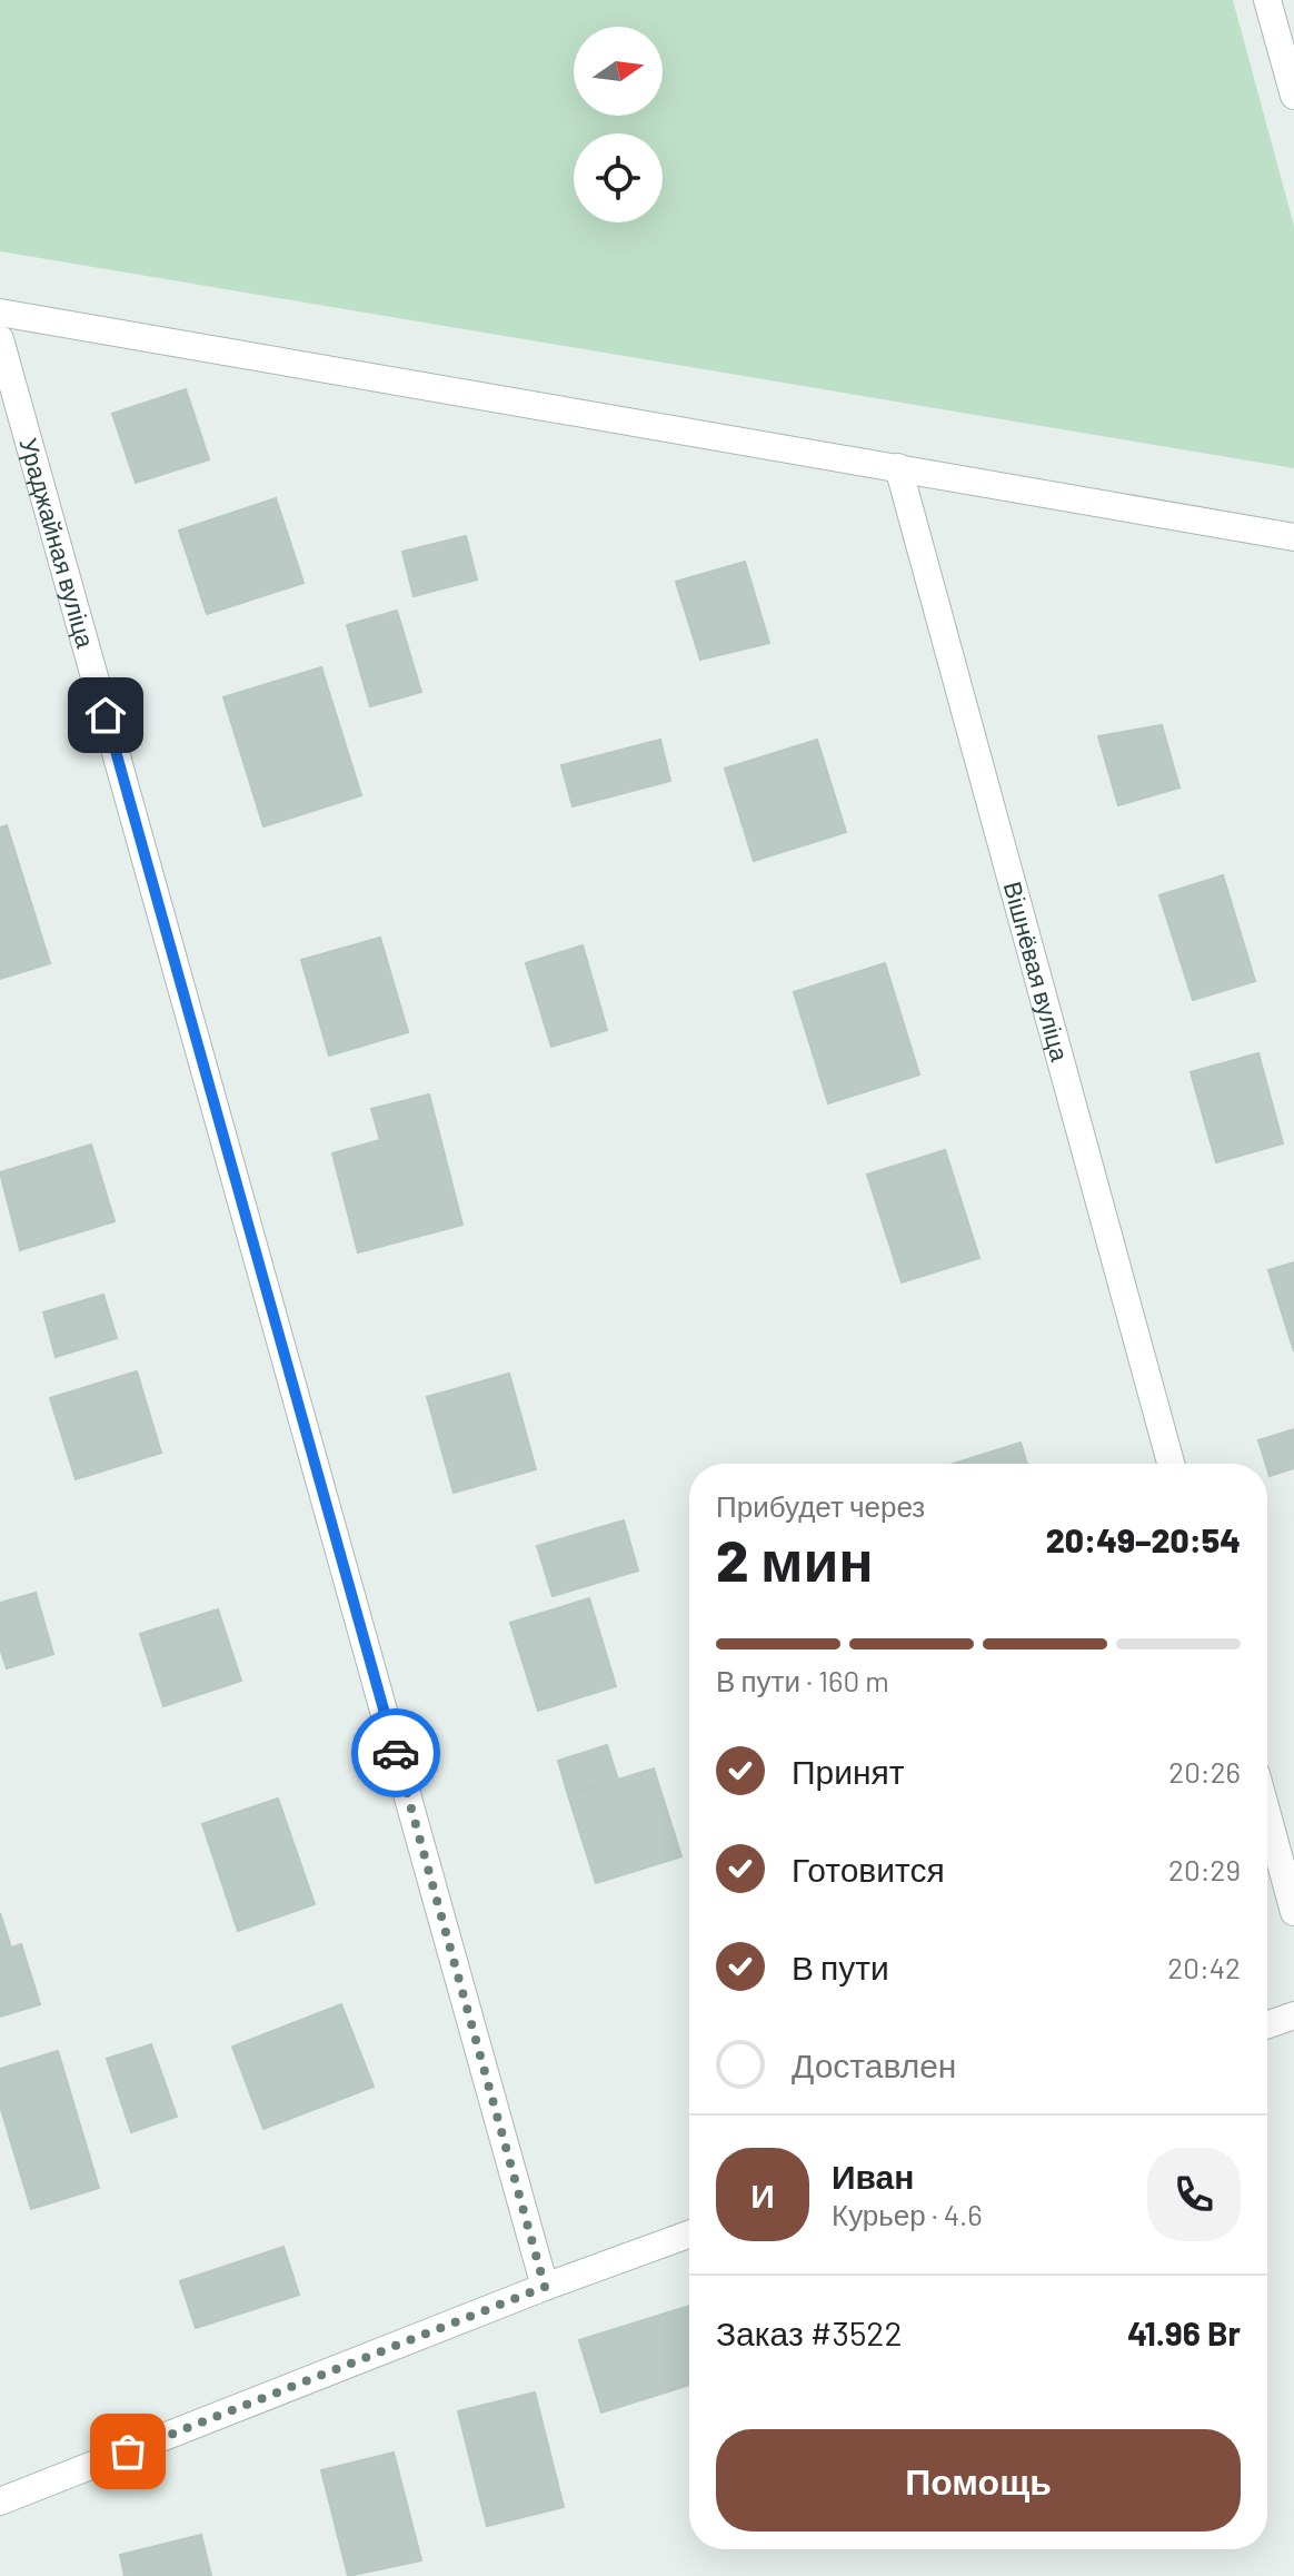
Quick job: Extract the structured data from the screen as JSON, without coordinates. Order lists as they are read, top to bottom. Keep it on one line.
{"streets":{"street":["Ураджайная вуліца","Вішнёвая вуліца"]},"north":"right","page":{"heading":["2 мин","Прибудет через","20:49–20:54"],"panel":["Иван","Курьер · 4.6","Заказ #3522","41.96 Br"],"bar":"В пути · 160 m","list":[["Принят","20:26"],["Готовится","20:29"],["В пути","20:42"],"Доставлен"],"round":"И","buttons":"Помощь"}}
